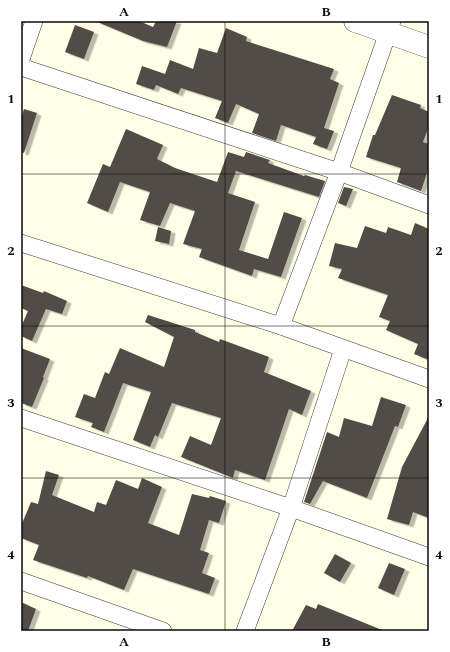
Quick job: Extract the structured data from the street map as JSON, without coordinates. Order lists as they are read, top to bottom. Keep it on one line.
{"grid":{"columns":["A","B"],"rows":["1","2","3","4"]}}
